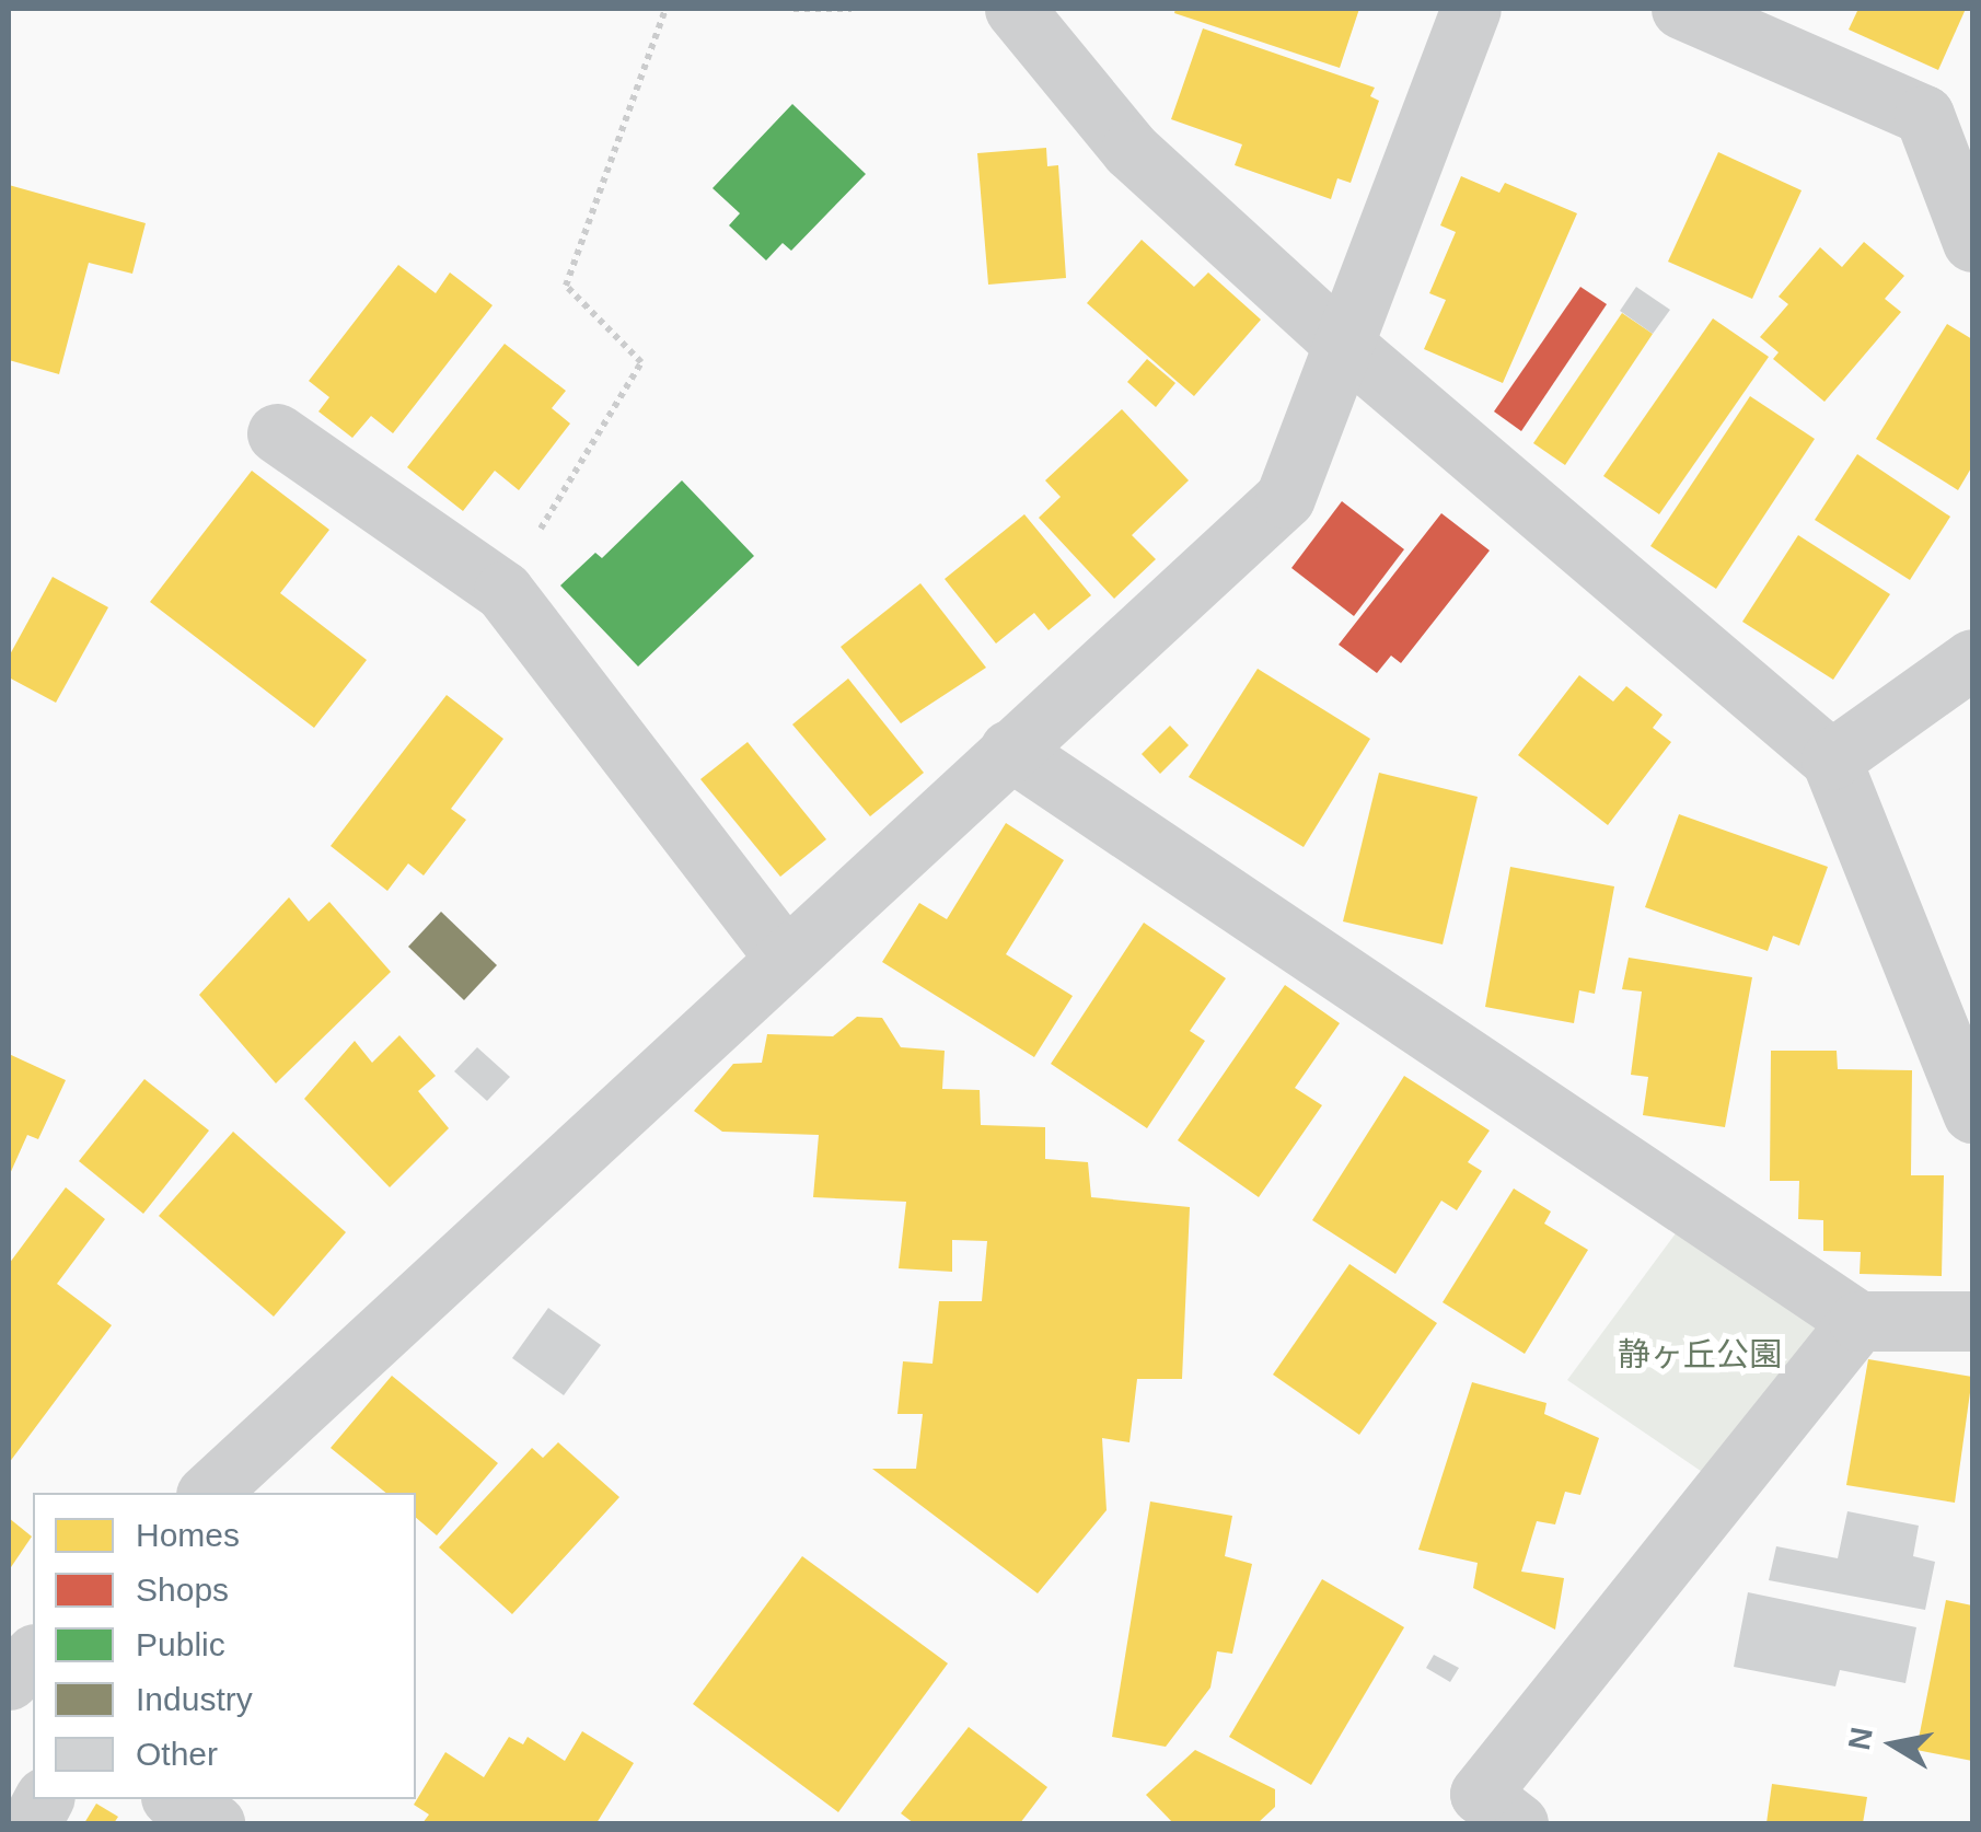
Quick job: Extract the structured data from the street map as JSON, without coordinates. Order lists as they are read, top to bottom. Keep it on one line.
{"parks":["静ヶ丘公園"],"legend":["Homes","Shops","Public","Industry","Other"],"north":"left"}
